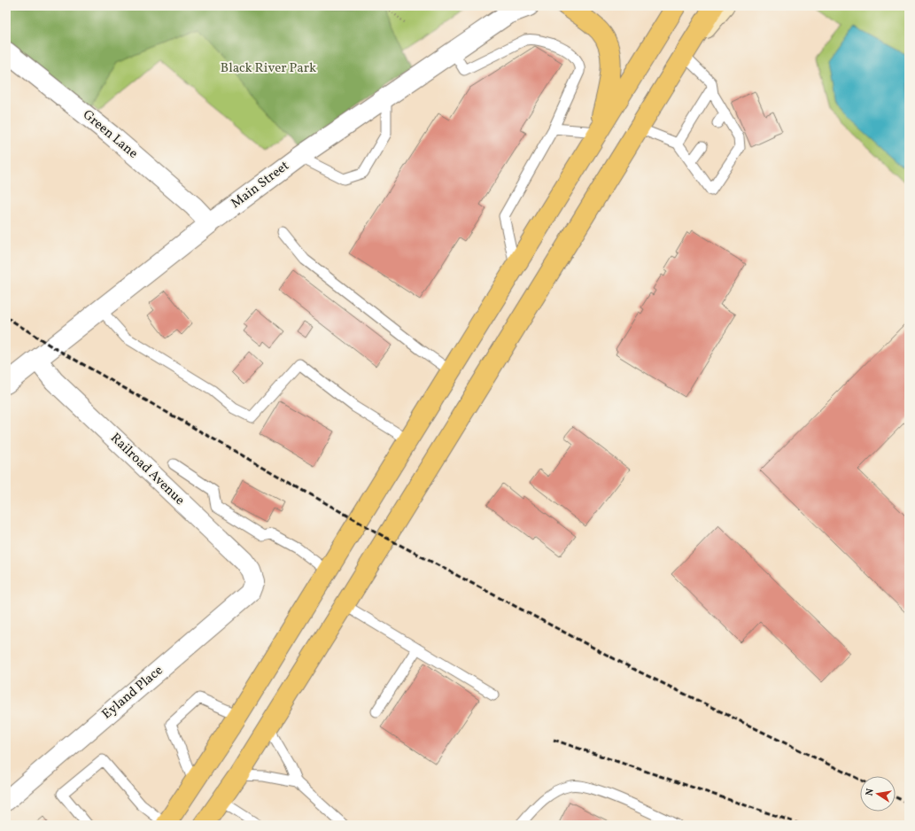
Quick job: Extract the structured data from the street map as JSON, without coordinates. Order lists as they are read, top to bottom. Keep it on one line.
{"streets":{"street":["Green Lane","Main Street","Railroad Avenue","Eyland Place"]},"crossings":[["Green Lane","Main Street"],["Main Street","Railroad Avenue"],["Railroad Avenue","Eyland Place"]],"parks":["Black River Park"],"north":"left"}
